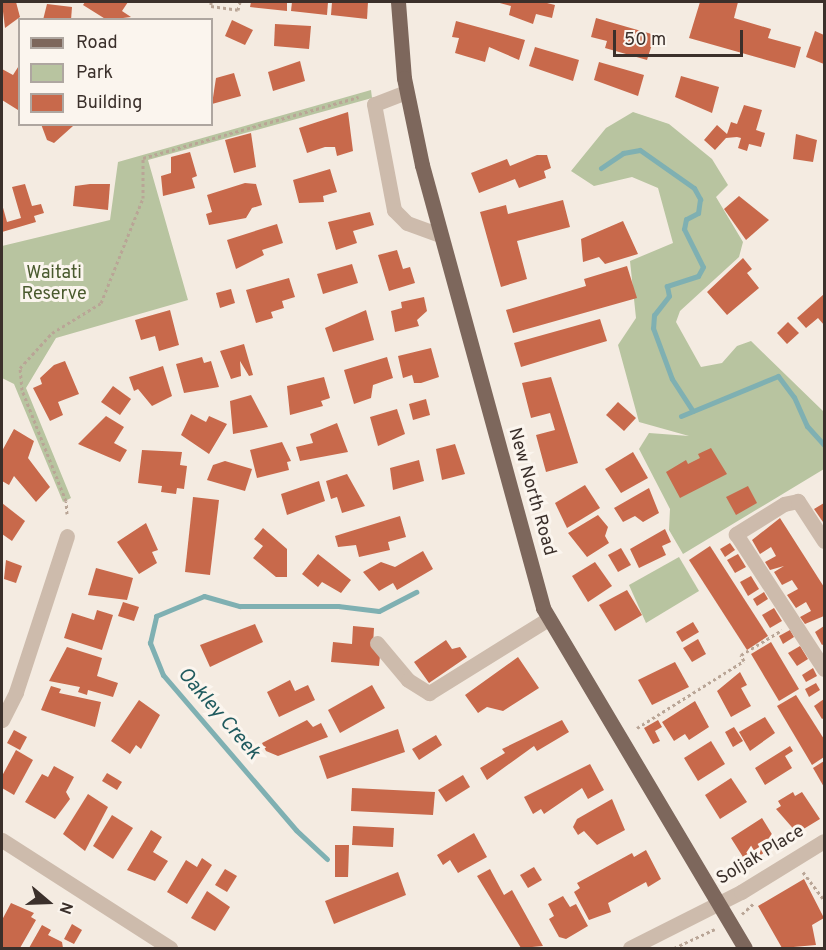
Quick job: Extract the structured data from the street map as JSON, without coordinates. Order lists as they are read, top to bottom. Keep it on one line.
{"streets":{"main road":["New North Road"],"street":["Soljak Place"]},"crossings":[["New North Road","Soljak Place"]],"water":["Oakley Creek"],"parks":["Waitati Reserve"],"legend":["Road","Park","Building"],"scale_bar":"50 m","north":"right"}
